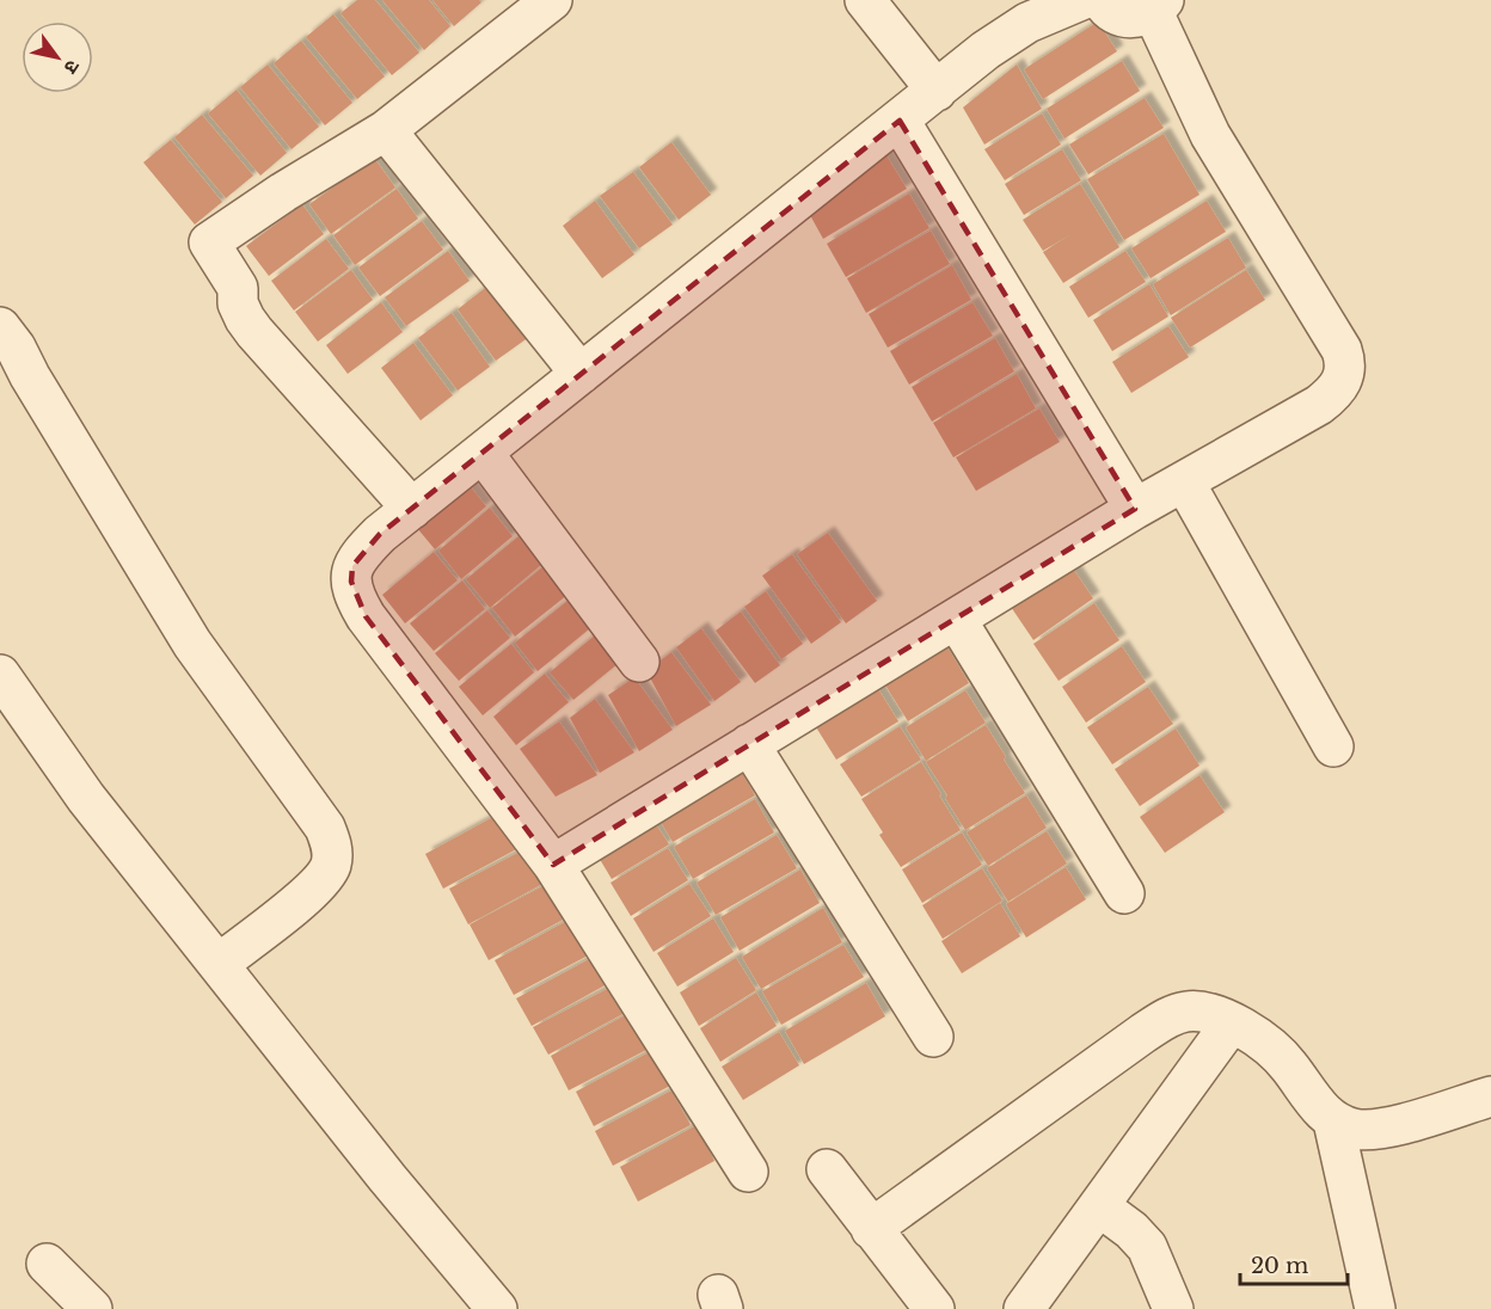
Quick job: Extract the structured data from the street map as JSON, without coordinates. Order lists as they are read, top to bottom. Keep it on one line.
{"scale_bar":"20 m","north":"bottom right"}
